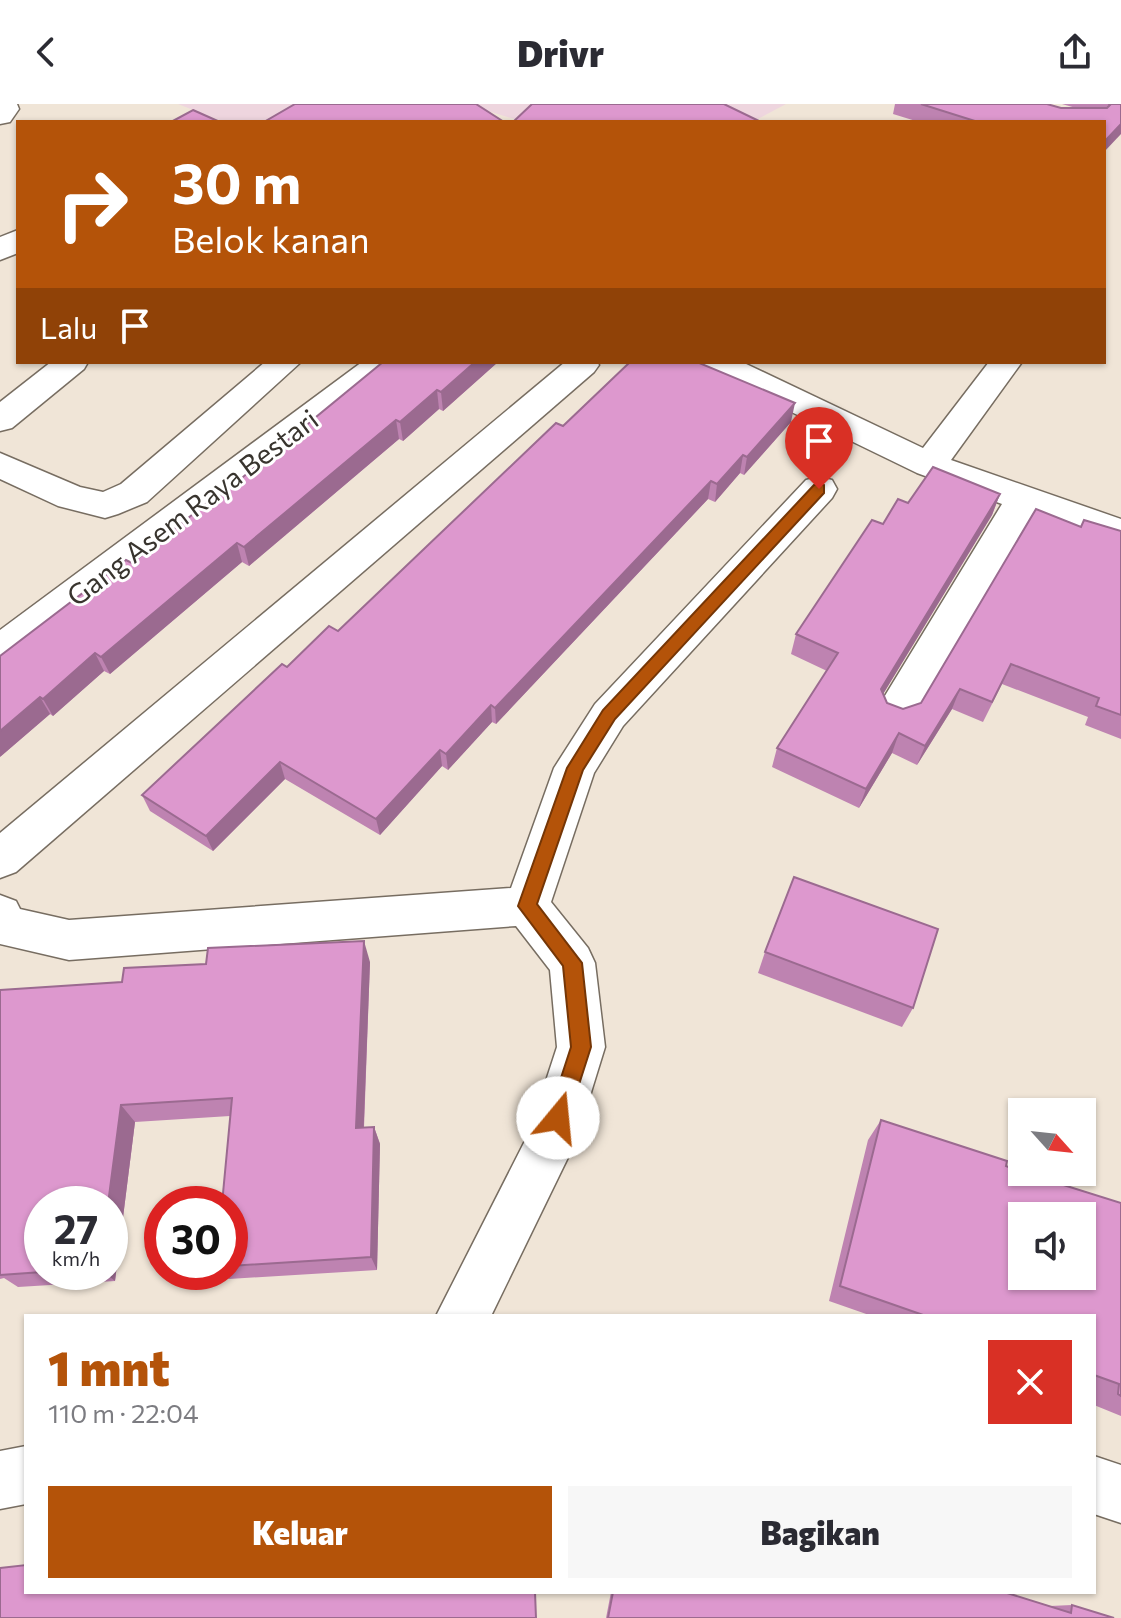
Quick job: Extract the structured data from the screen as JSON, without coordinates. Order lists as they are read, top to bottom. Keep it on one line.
{"streets":{"street":["Gang Asem Raya Bestari"]},"north":"bottom right","page":{"header":"Drivr","turn":["30 m","Belok kanan"],"then":"Lalu","speed":"27 km/h","limit":"30","heading":["1 mnt","110 m · 22:04"],"buttons":["Keluar","Bagikan"]}}
